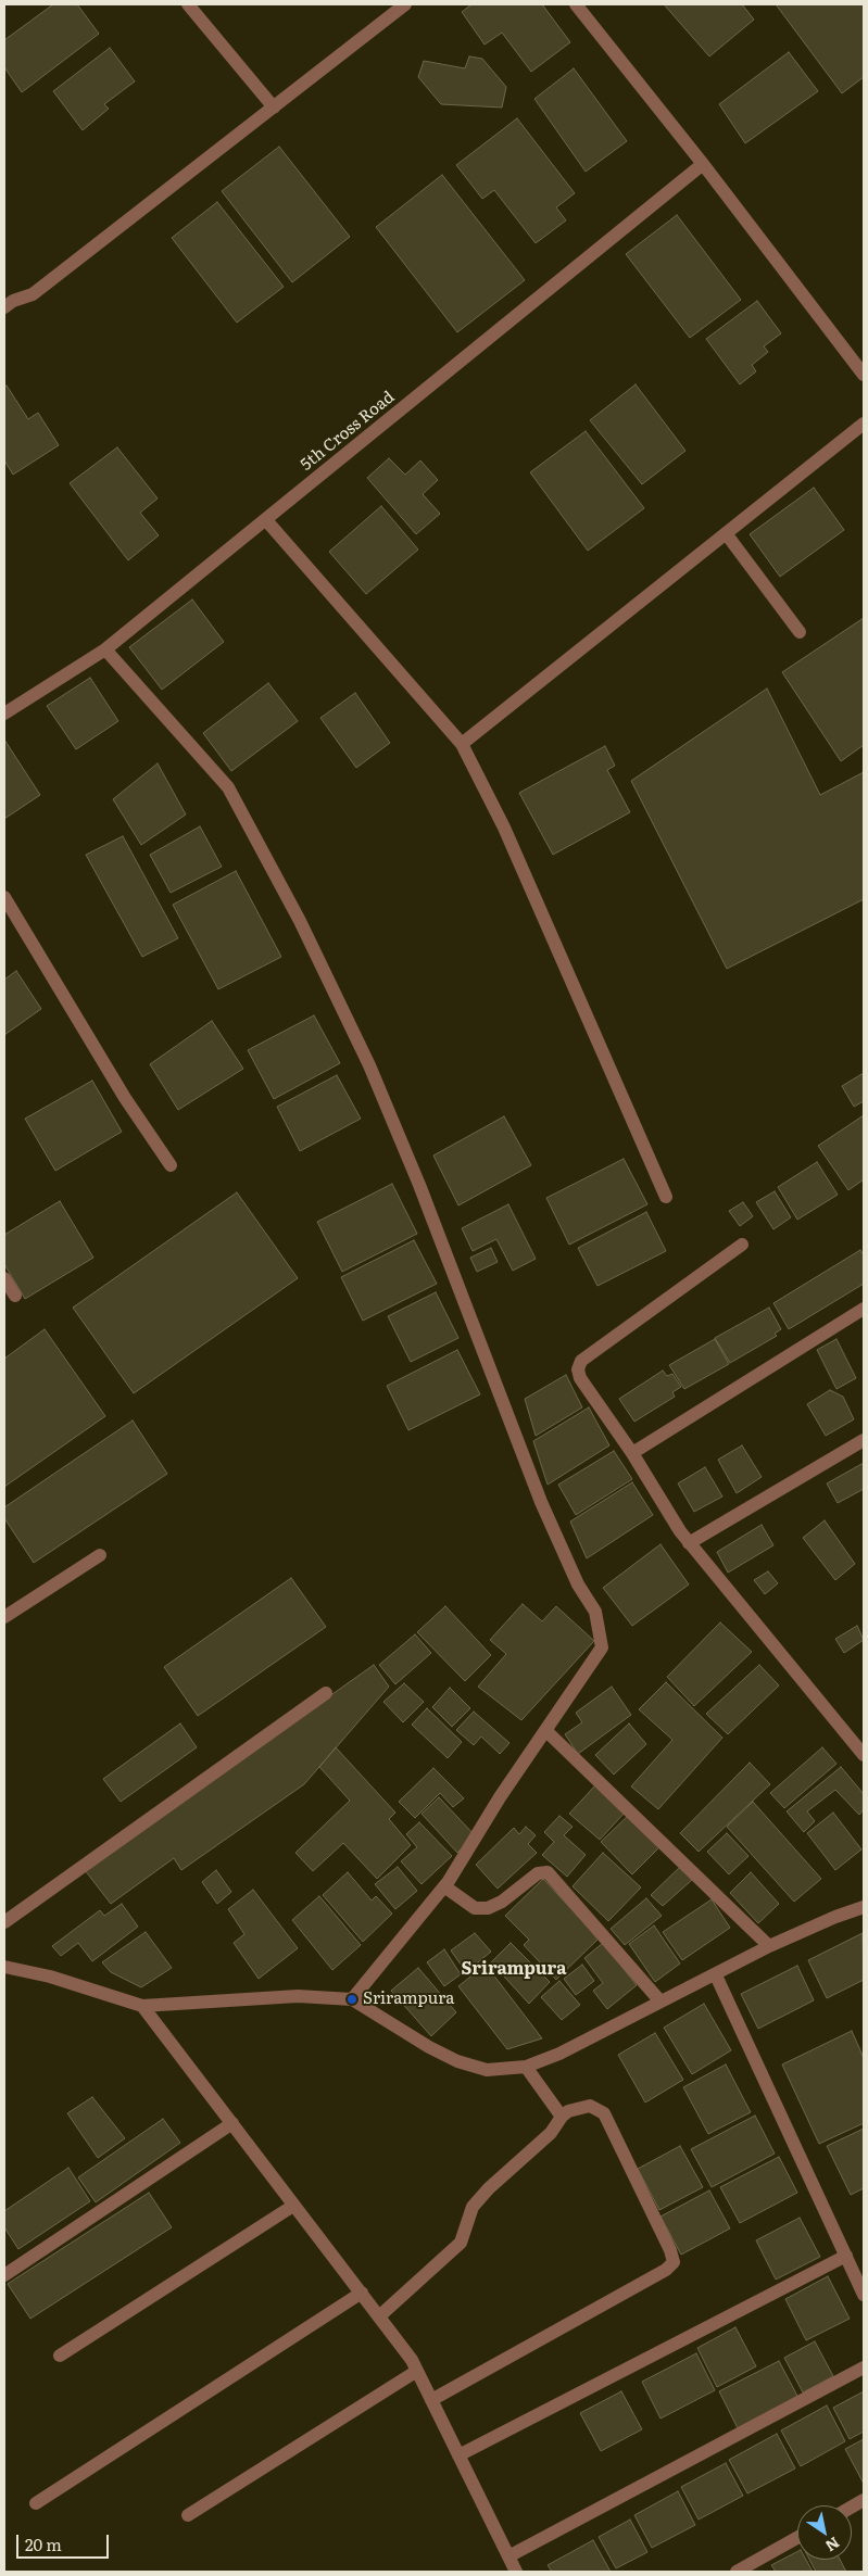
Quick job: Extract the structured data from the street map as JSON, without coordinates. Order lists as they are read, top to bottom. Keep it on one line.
{"streets":{"street":["5th Cross Road"]},"districts":["Srirampura"],"places":["Srirampura"],"scale_bar":"20 m","north":"bottom right"}
